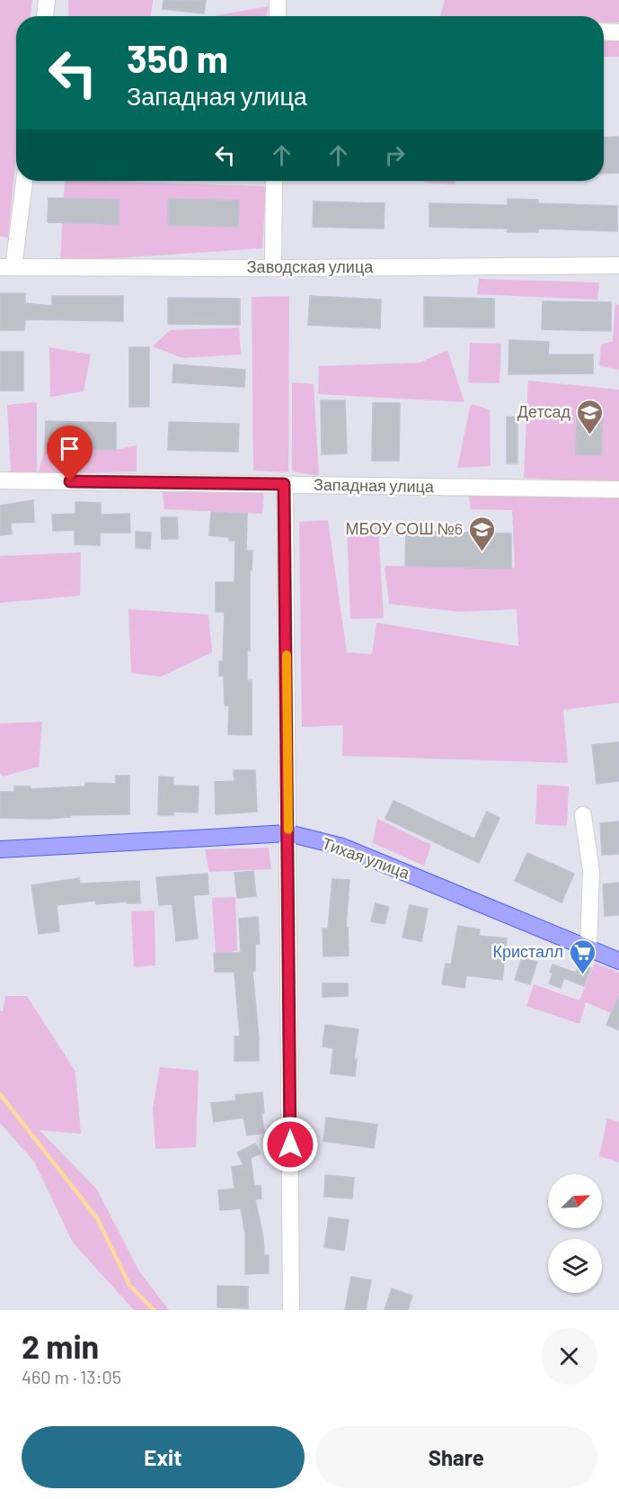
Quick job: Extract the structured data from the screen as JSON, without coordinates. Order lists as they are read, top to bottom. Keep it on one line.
{"streets":{"main road":["Тихая улица"],"street":["Заводская улица","Западная улица"]},"places":{"school or university":["Детсад","МБОУ СОШ №6"],"supermarket":["Кристалл"]},"north":"top right","page":{"turn":["350 m","Западная улица"],"heading":["2 min","460 m · 13:05"],"buttons":["Exit","Share"]}}
